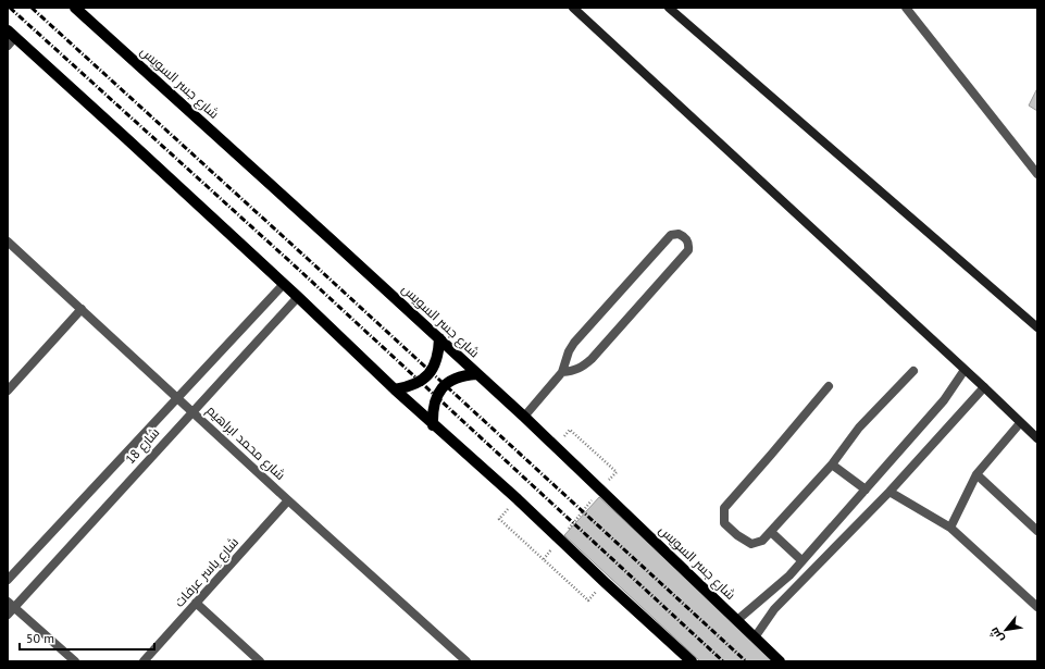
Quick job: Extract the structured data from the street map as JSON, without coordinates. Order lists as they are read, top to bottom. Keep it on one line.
{"streets":{"main road":["شارع جسر السويس"],"street":["شارع محمد ابراهيم","شارع 18","شارع ياسر عرفات"]},"crossings":[["شارع محمد ابراهيم","شارع 18"],["شارع محمد ابراهيم","شارع ياسر عرفات"]],"scale_bar":"50 m","north":"bottom left"}
